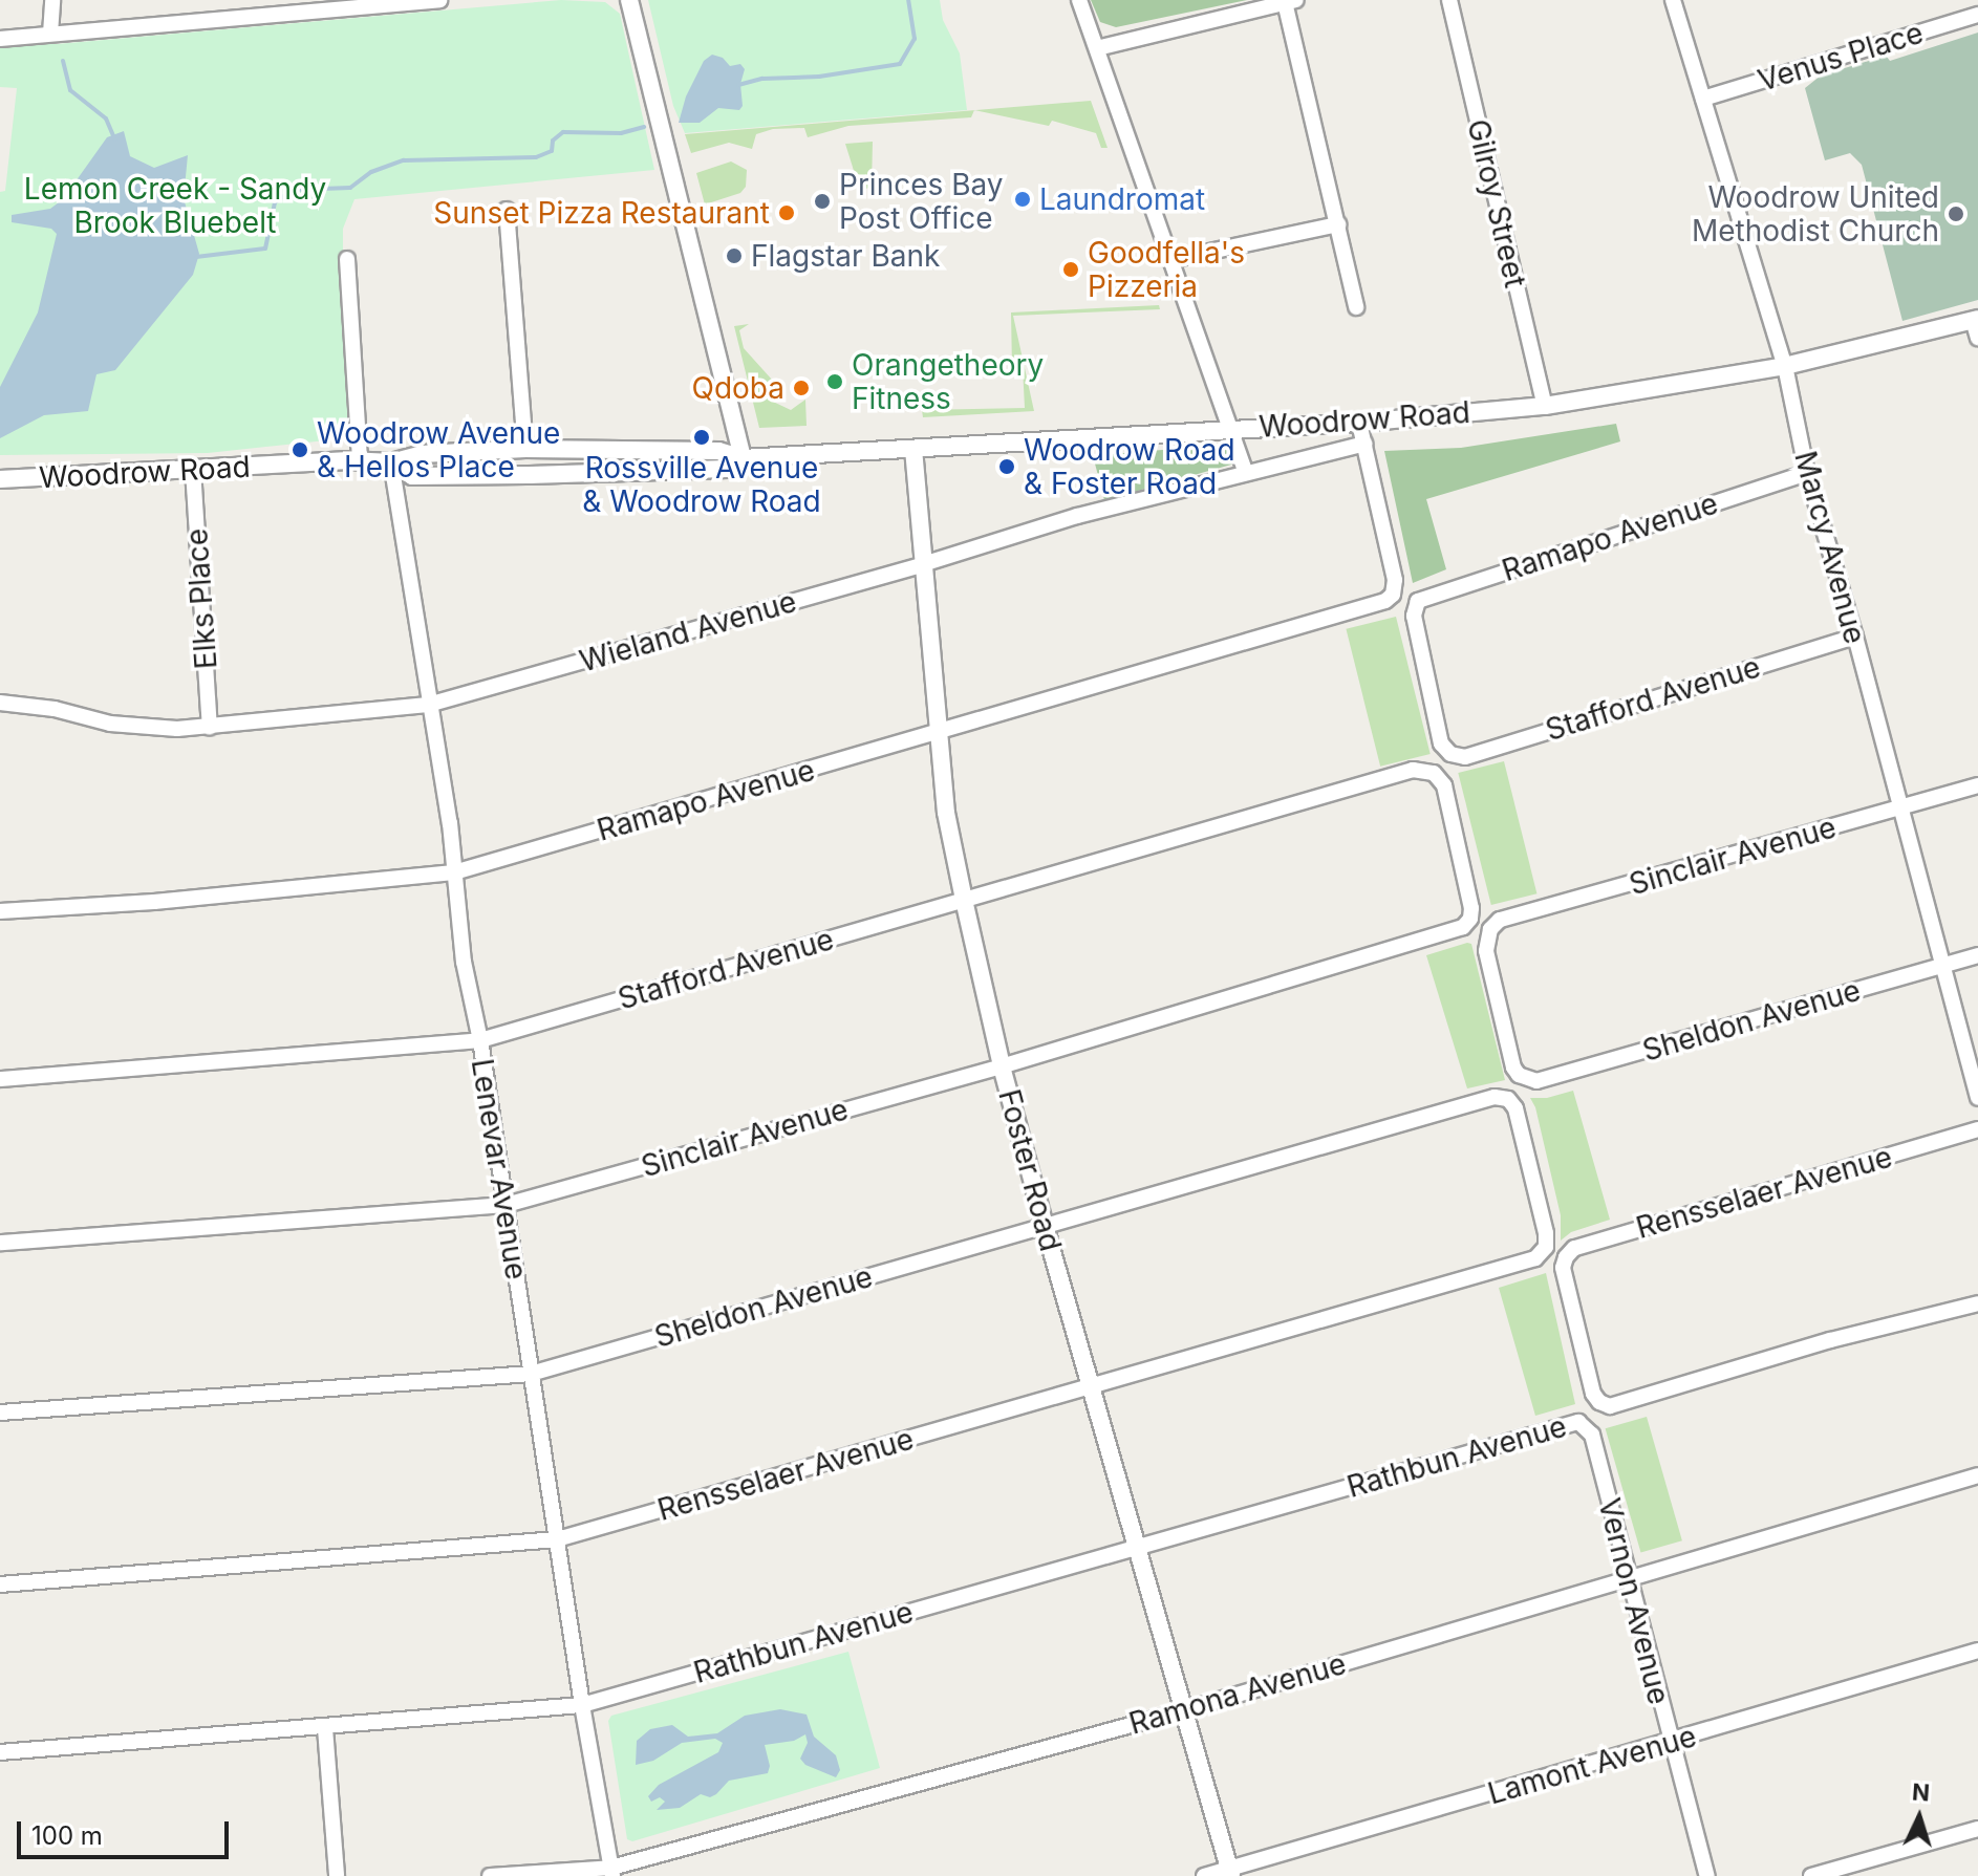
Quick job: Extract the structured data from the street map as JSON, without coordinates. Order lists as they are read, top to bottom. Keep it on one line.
{"streets":{"street":["Venus Place","Gilroy Street","Woodrow Road","Ramapo Avenue","Marcy Avenue","Elks Place","Wieland Avenue","Stafford Avenue","Sinclair Avenue","Sheldon Avenue","Lenevar Avenue","Foster Road","Rensselaer Avenue","Rathbun Avenue","Vernon Avenue","Ramona Avenue","Lamont Avenue"]},"crossings":[["Venus Place","Marcy Avenue"],["Gilroy Street","Woodrow Road"],["Woodrow Road","Marcy Avenue"],["Woodrow Road","Elks Place"],["Woodrow Road","Lenevar Avenue"],["Woodrow Road","Foster Road"],["Ramapo Avenue","Marcy Avenue"],["Ramapo Avenue","Wieland Avenue"],["Ramapo Avenue","Stafford Avenue"],["Ramapo Avenue","Lenevar Avenue"],["Ramapo Avenue","Foster Road"],["Marcy Avenue","Stafford Avenue"],["Marcy Avenue","Sinclair Avenue"],["Marcy Avenue","Sheldon Avenue"],["Elks Place","Wieland Avenue"],["Wieland Avenue","Lenevar Avenue"],["Wieland Avenue","Foster Road"],["Stafford Avenue","Sinclair Avenue"],["Stafford Avenue","Lenevar Avenue"],["Stafford Avenue","Foster Road"],["Sinclair Avenue","Sheldon Avenue"],["Sinclair Avenue","Lenevar Avenue"],["Sinclair Avenue","Foster Road"],["Sheldon Avenue","Lenevar Avenue"],["Sheldon Avenue","Foster Road"],["Sheldon Avenue","Rensselaer Avenue"],["Lenevar Avenue","Rensselaer Avenue"],["Lenevar Avenue","Rathbun Avenue"],["Lenevar Avenue","Ramona Avenue"],["Foster Road","Rensselaer Avenue"],["Foster Road","Rathbun Avenue"],["Foster Road","Ramona Avenue"],["Foster Road","Lamont Avenue"],["Rensselaer Avenue","Rathbun Avenue"],["Rathbun Avenue","Vernon Avenue"],["Vernon Avenue","Ramona Avenue"],["Vernon Avenue","Lamont Avenue"]],"parks":["Lemon Creek - Sandy Brook Bluebelt"],"places":["Laundromat","Princes Bay Post Office","Sunset Pizza Restaurant","Woodrow United Methodist Church","Flagstar Bank","Goodfella's Pizzeria","Orangetheory Fitness","Qdoba","Rossville Avenue & Woodrow Road","Woodrow Avenue & Hellos Place","Woodrow Road & Foster Road"],"scale_bar":"100 m","north":"top"}
